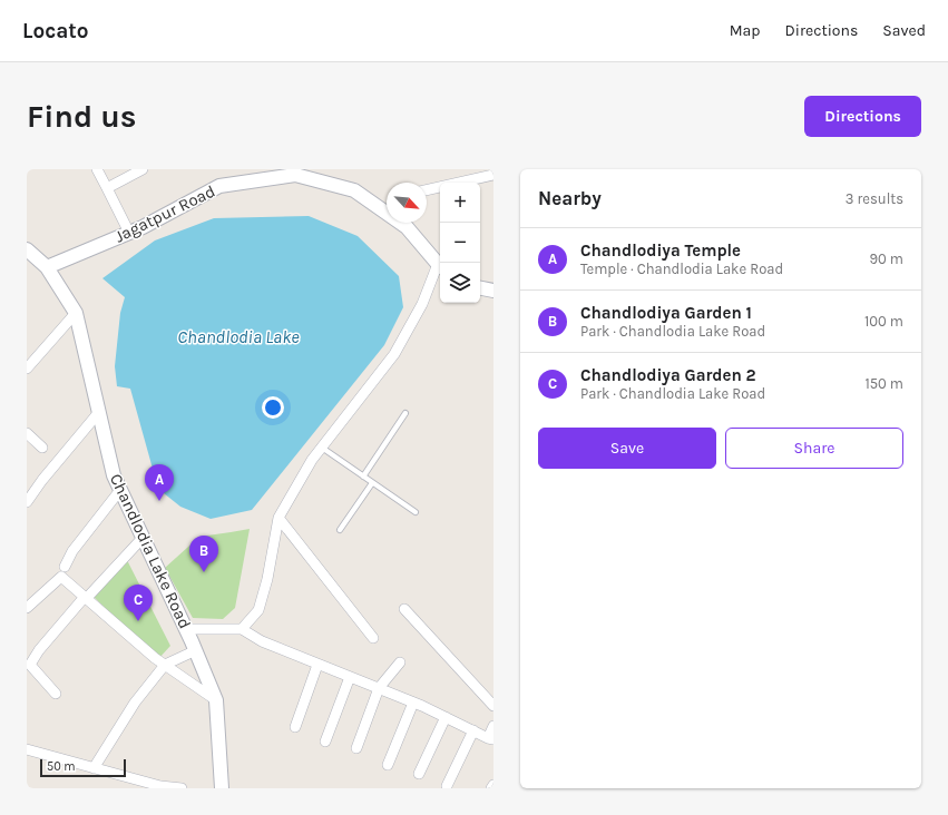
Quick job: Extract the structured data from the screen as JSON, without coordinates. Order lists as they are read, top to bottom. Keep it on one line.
{"streets":{"street":["Jagatpur Road","Chandlodia Lake Road"]},"crossings":[["Jagatpur Road","Chandlodia Lake Road"]],"water":["Chandlodia Lake"],"scale_bar":"50 m","north":"bottom right","page":{"header":"Locato","nav":["Map","Directions","Saved"],"buttons":["Directions",["Save","Share"]],"title":"Find us","heading":["Nearby","3 results"],"map_buttons":["+","−"],"list":[{"mark":"A","name":"Chandlodiya Temple","note":"Temple · Chandlodia Lake Road","value":"90 m"},{"mark":"B","name":"Chandlodiya Garden 1","note":"Park · Chandlodia Lake Road","value":"100 m"},{"mark":"C","name":"Chandlodiya Garden 2","note":"Park · Chandlodia Lake Road","value":"150 m"}],"pins":["A","B","C"],"scale":"50 m"}}
